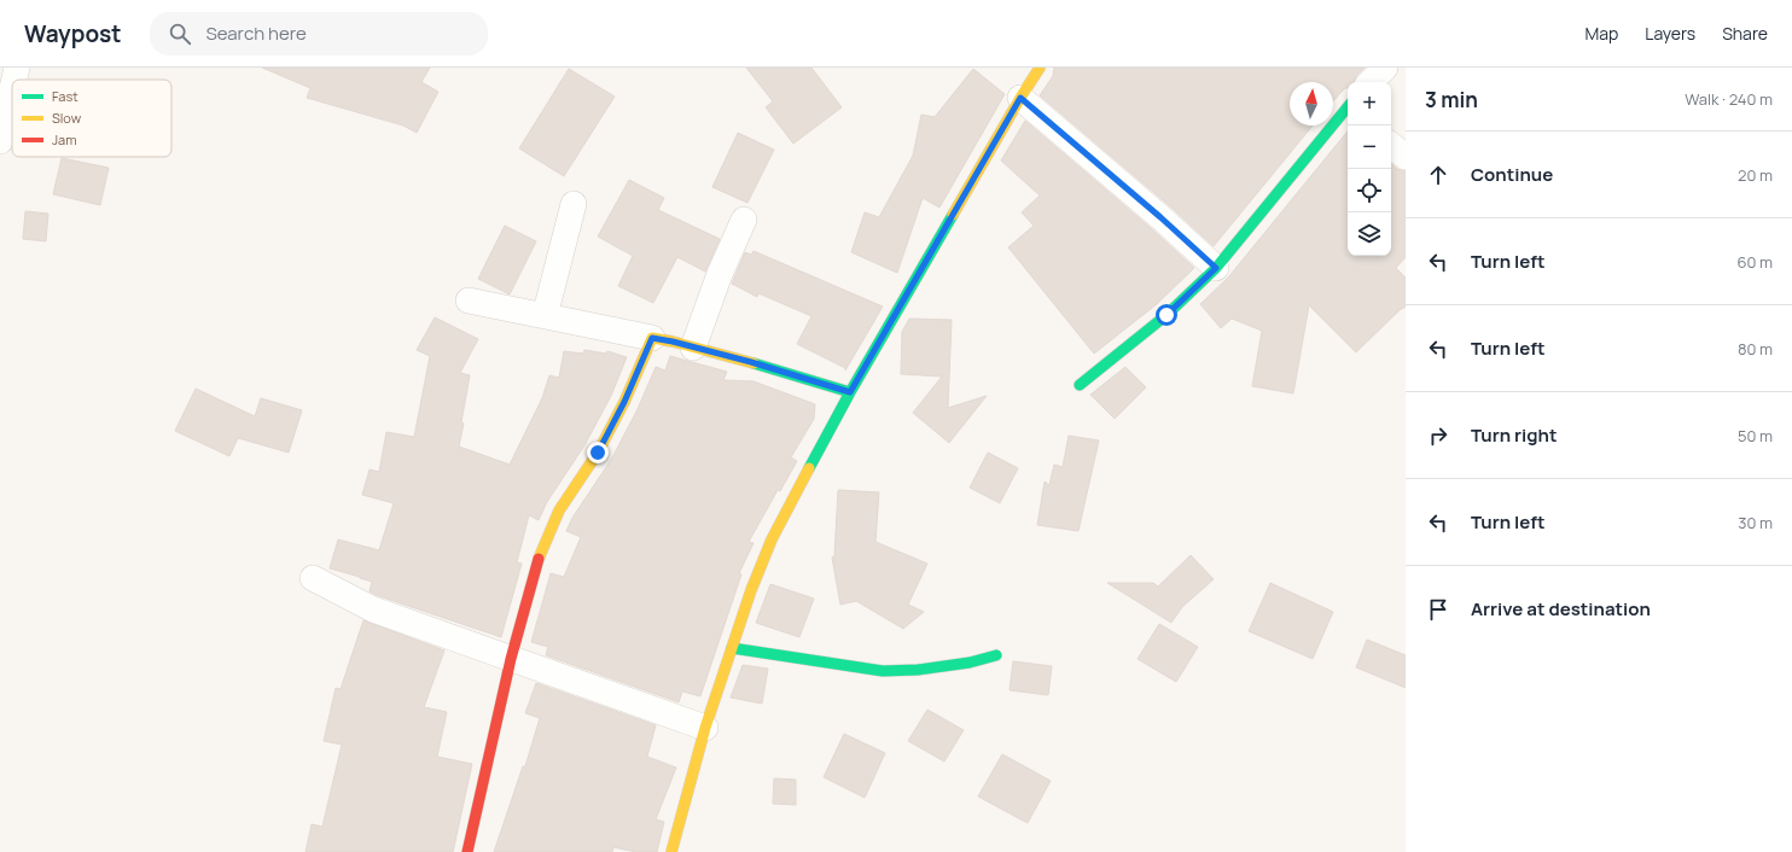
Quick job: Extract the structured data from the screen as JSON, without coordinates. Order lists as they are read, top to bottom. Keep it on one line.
{"legend":["Fast","Slow","Jam"],"north":"top","page":{"header":"Waypost","search":"Search here","nav":["Map","Layers","Share"],"heading":["3 min","Walk · 240 m"],"map_buttons":["+","−"],"list":[["Continue","20 m"],["Turn left","60 m"],["Turn left","80 m"],["Turn right","50 m"],["Turn left","30 m"],"Arrive at destination"]}}
